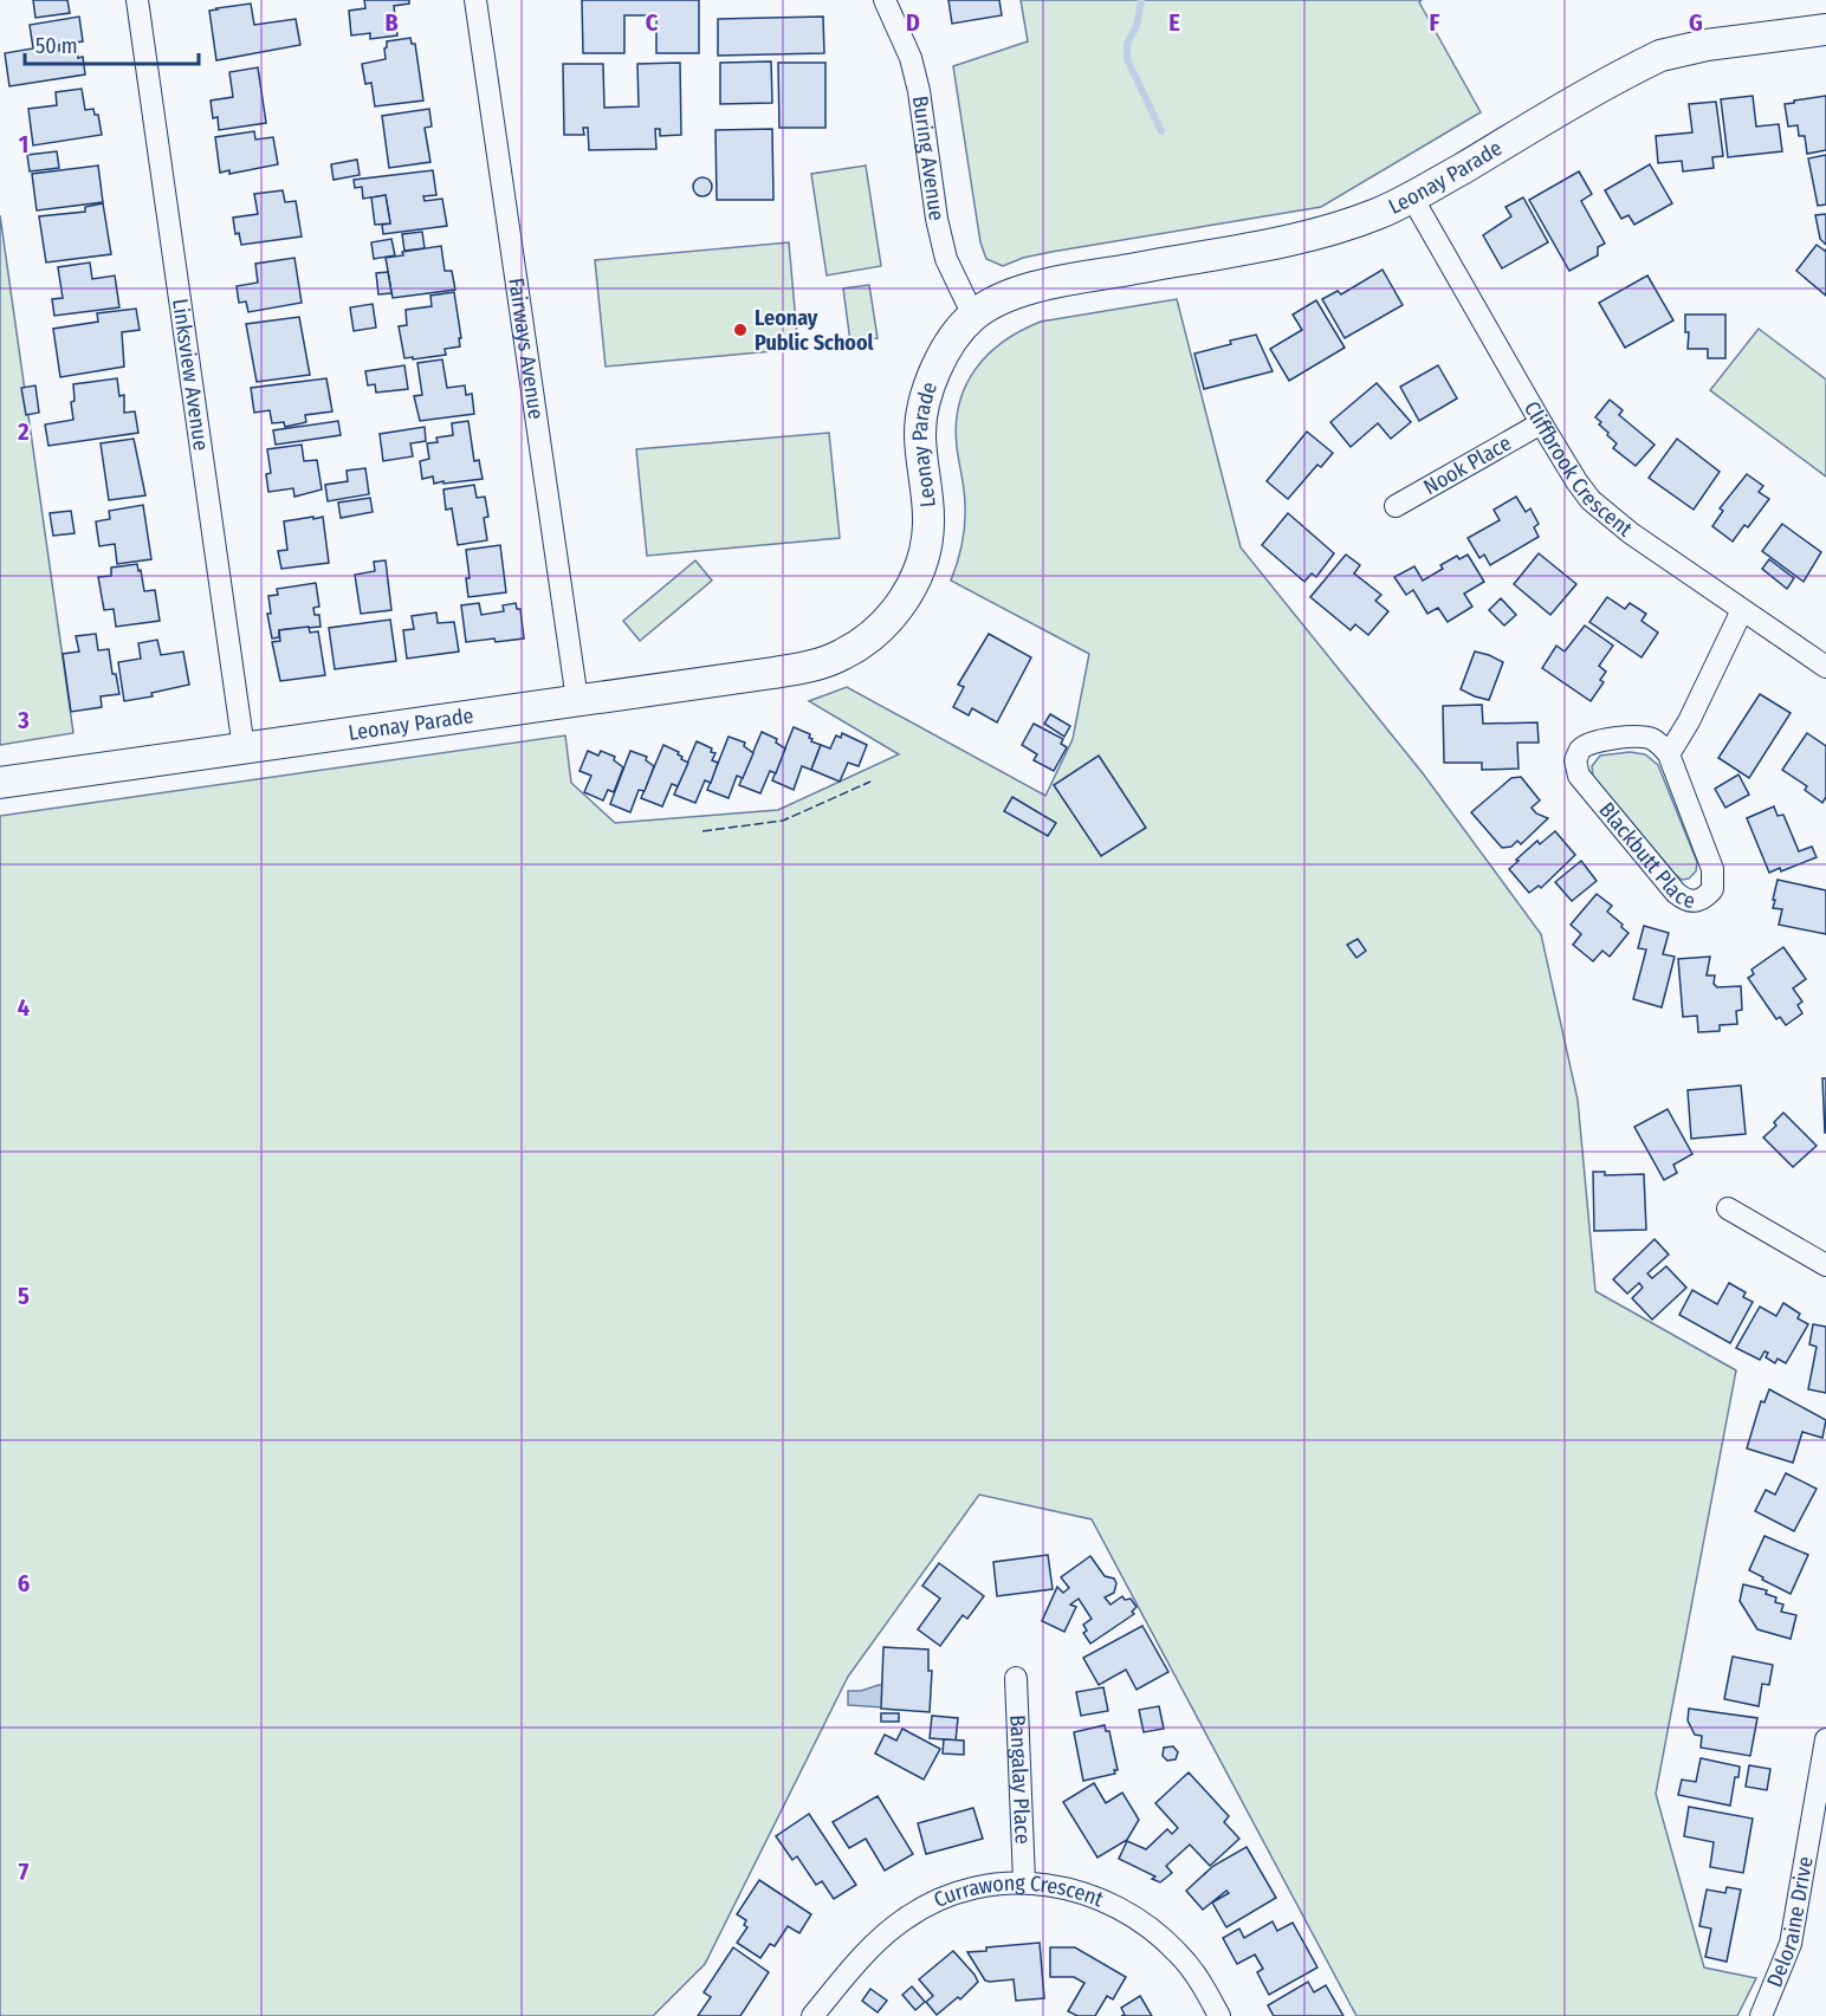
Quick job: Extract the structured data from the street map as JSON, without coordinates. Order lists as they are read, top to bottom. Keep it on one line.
{"streets":{"street":["Buring Avenue","Leonay Parade","Fairways Avenue","Linksview Avenue","Nook Place","Cliffbrook Crescent","Blackbutt Place","Bangalay Place","Currawong Crescent","Deloraine Drive"]},"crossings":[["Buring Avenue","Leonay Parade"],["Leonay Parade","Fairways Avenue"],["Leonay Parade","Linksview Avenue"],["Leonay Parade","Cliffbrook Crescent"],["Nook Place","Cliffbrook Crescent"],["Bangalay Place","Currawong Crescent"]],"places":["Leonay Public School"],"scale_bar":"50 m","grid":{"columns":["B","C","D","E","F","G"],"rows":["1","2","3","4","5","6","7"]}}
